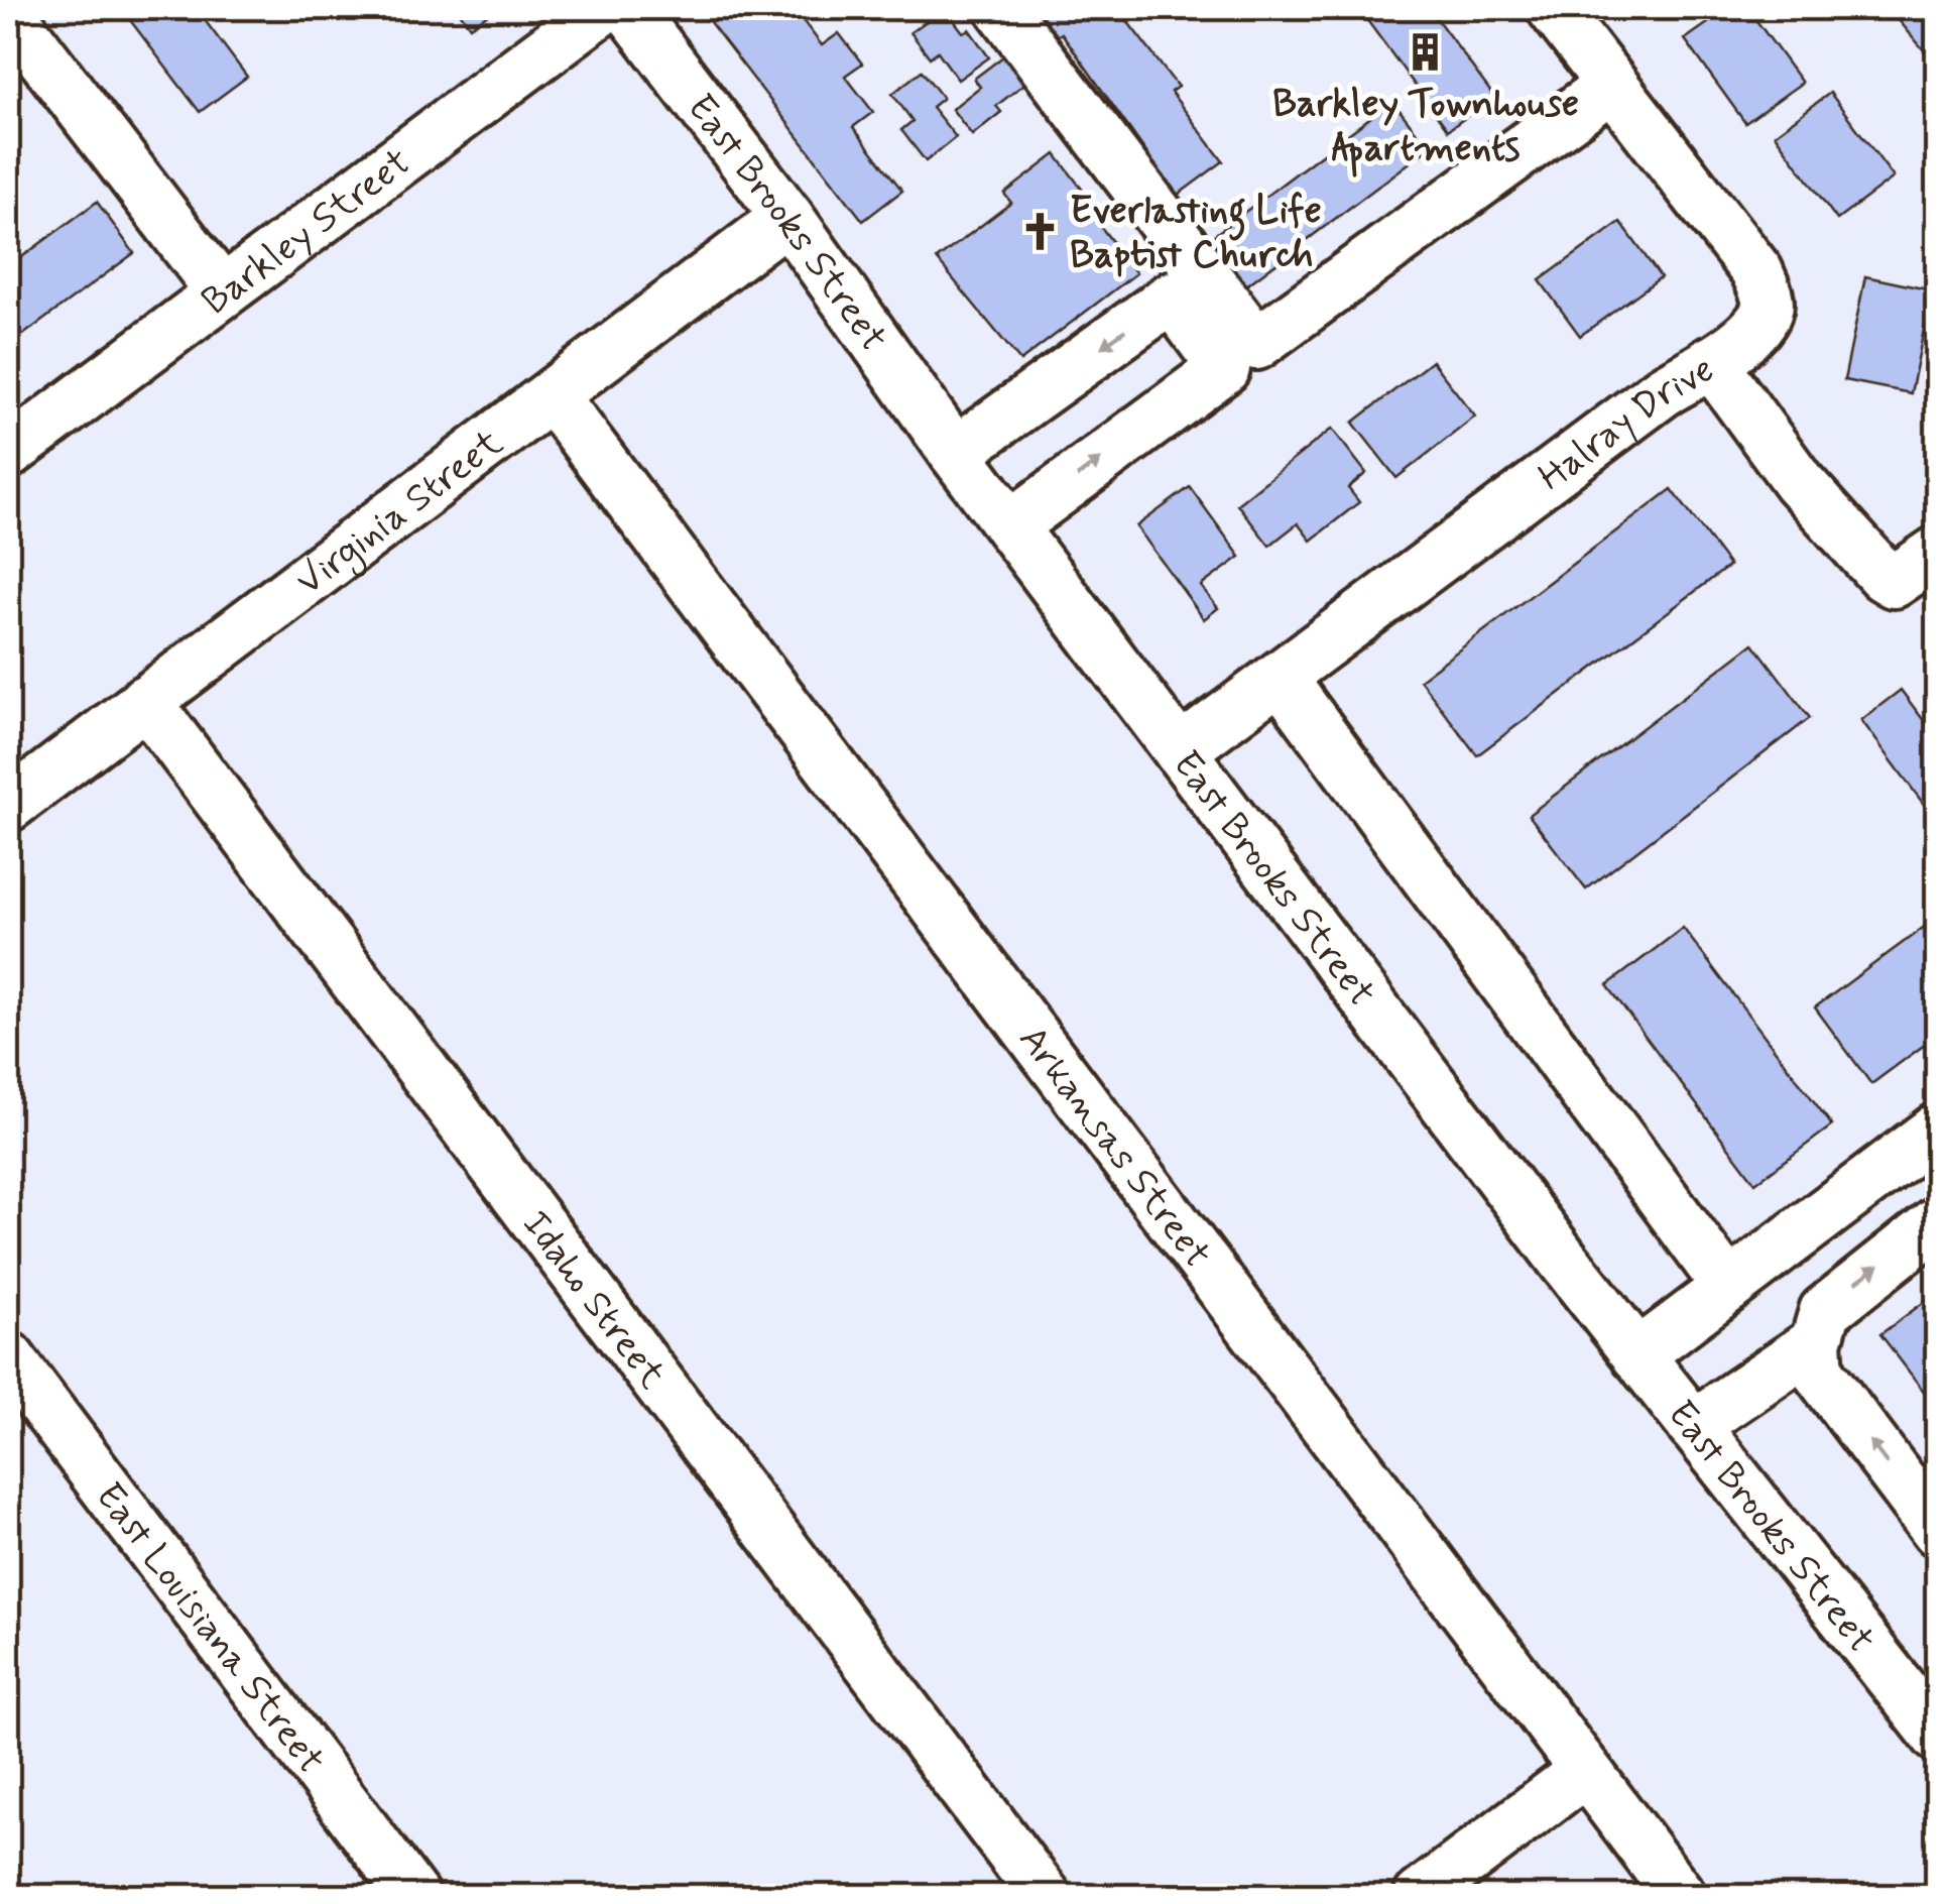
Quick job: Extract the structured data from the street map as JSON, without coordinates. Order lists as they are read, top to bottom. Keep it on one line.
{"streets":{"street":["East Brooks Street","Barkley Street","Halray Drive","Virginia Street","Arkansas Street","Idaho Street","East Louisiana Street"]},"crossings":[["East Brooks Street","Halray Drive"],["East Brooks Street","Virginia Street"],["Virginia Street","Arkansas Street"],["Virginia Street","Idaho Street"]],"places":{"building":["Barkley Townhouse Apartments"],"church":["Everlasting Life Baptist Church"]}}
